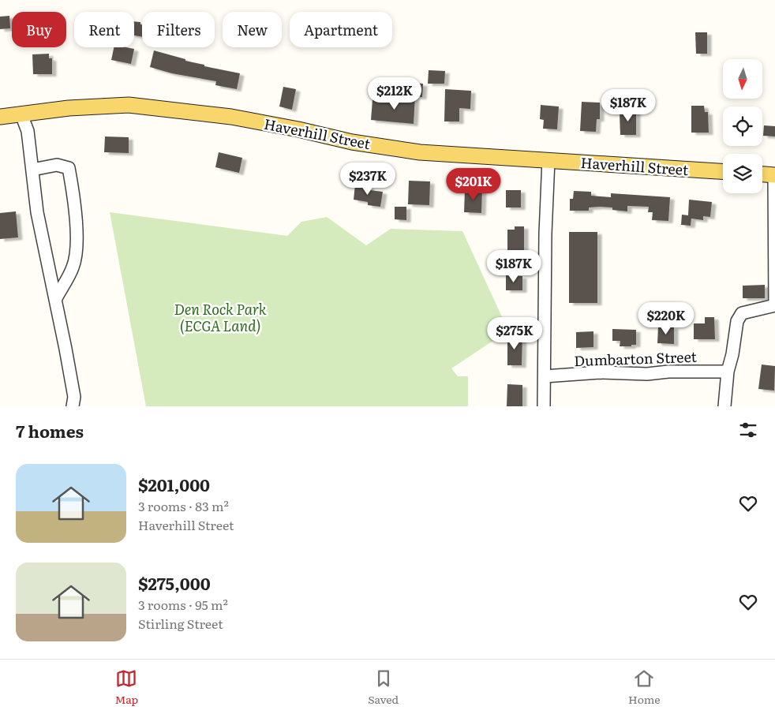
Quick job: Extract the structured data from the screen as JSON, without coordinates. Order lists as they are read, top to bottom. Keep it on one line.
{"streets":{"main road":["Haverhill Street"],"street":["Dumbarton Street"]},"parks":["Den Rock Park (ECGA Land)"],"north":"bottom","page":{"chip":["Buy","Rent","Filters","New","Apartment"],"price":["$212K","$187K","$237K","$201K","$187K","$220K","$275K"],"heading":"7 homes","list":[{"name":"$201,000","note":"3 rooms · 83 m² · Haverhill Street"},{"name":"$275,000","note":"3 rooms · 95 m² · Stirling Street"}],"tabs":["Map","Saved","Home"]}}
